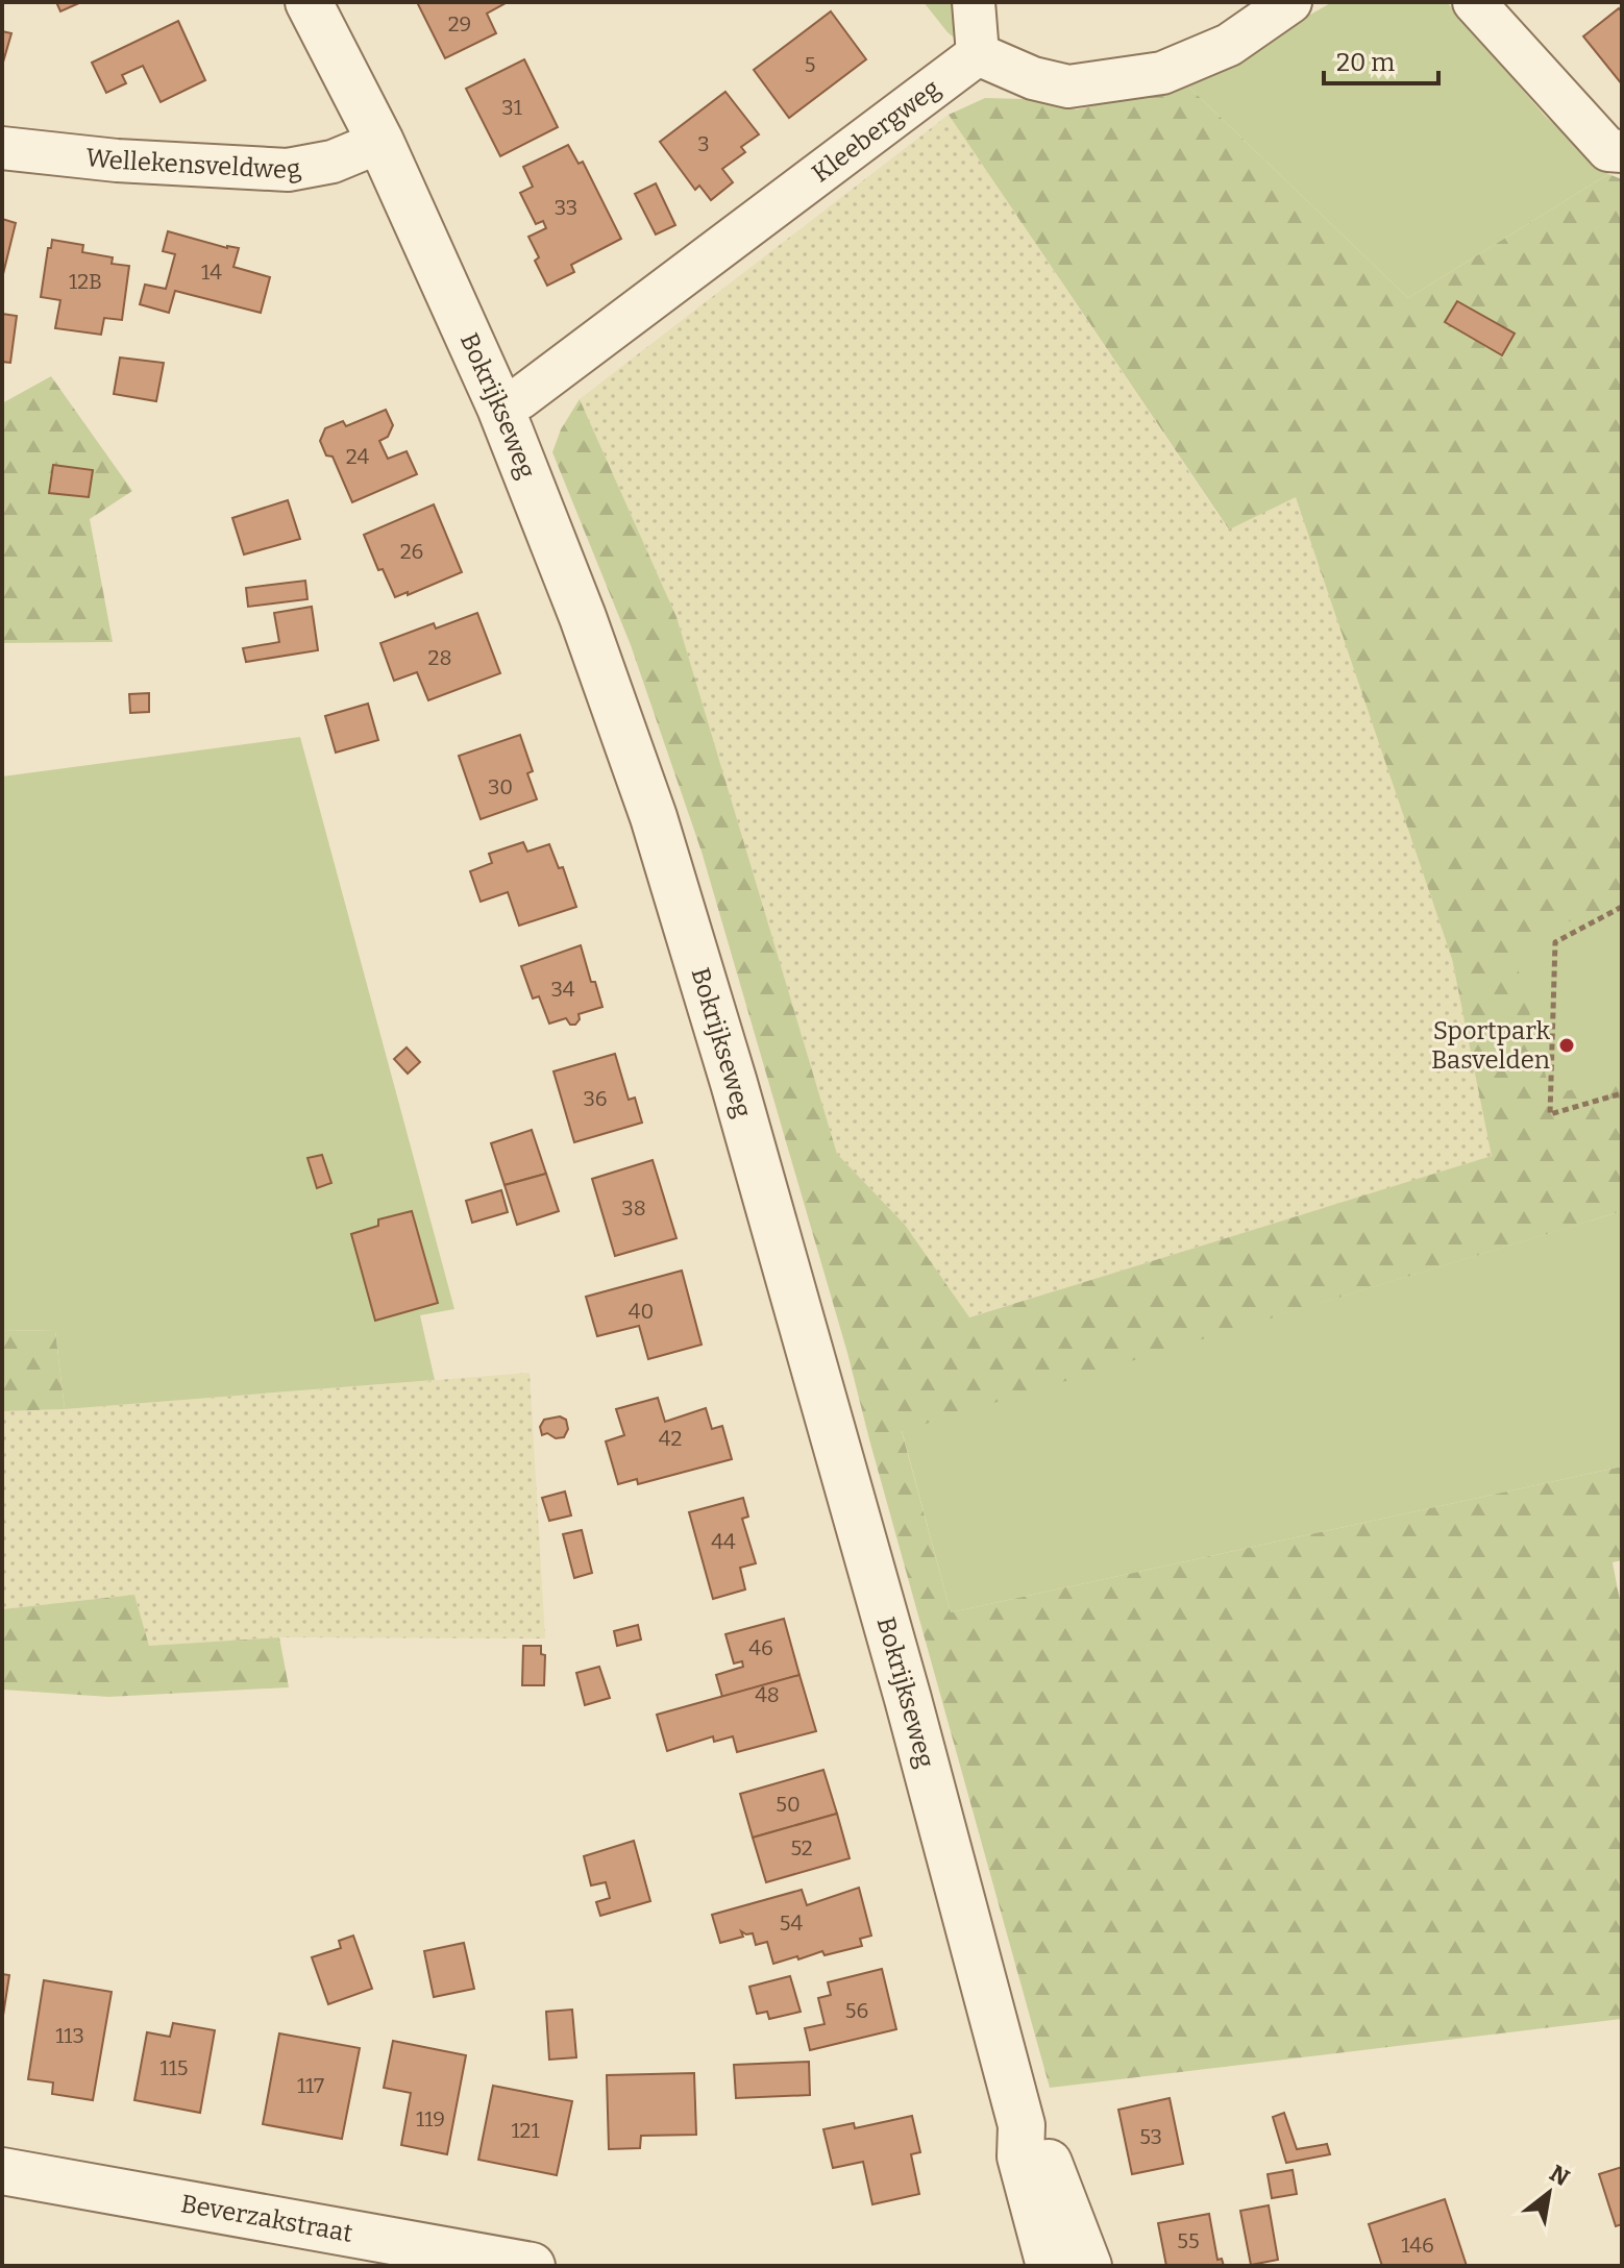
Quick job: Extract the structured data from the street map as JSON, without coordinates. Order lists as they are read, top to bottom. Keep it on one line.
{"streets":{"street":["Kleebergweg","Wellekensveldweg","Bokrijkseweg","Beverzakstraat"]},"crossings":[["Kleebergweg","Bokrijkseweg"],["Wellekensveldweg","Bokrijkseweg"]],"places":["Sportpark Basvelden"],"house_numbers":["29","5","31","3","33","14","12B","24","26","28","30","34","36","38","40","42","44","46","48","50","52","54","56","113","115","117","119","121","53","55","146"],"scale_bar":"20 m","north":"top right"}
